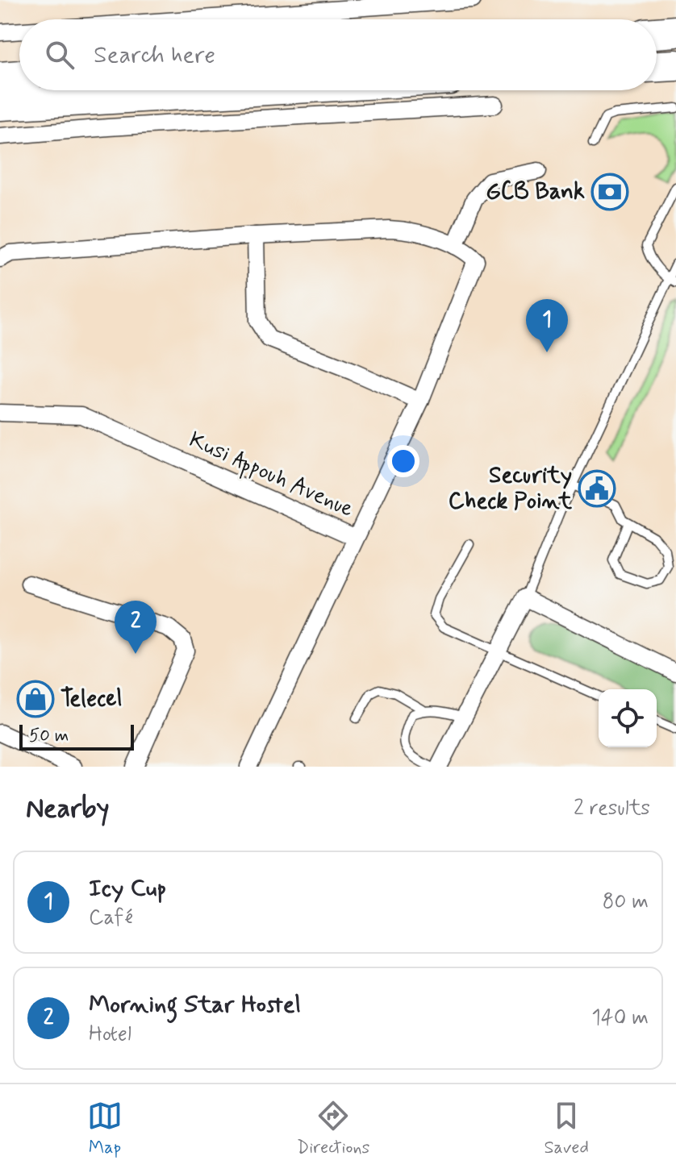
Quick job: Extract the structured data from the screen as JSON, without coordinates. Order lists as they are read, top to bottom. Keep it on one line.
{"streets":{"street":["Kusi Appouh Avenue"]},"places":{"bank":["GCB Bank"],"public building":["Security Check Point"],"shop":["Telecel"]},"scale_bar":"50 m","page":{"search":"Search here","pins":["1","2"],"scale":"50 m","heading":["Nearby","2 results"],"list":[{"mark":"1","name":"Icy Cup","note":"Café","value":"80 m"},{"mark":"2","name":"Morning Star Hostel","note":"Hotel","value":"140 m"}],"nav":["Map","Directions","Saved"]}}
